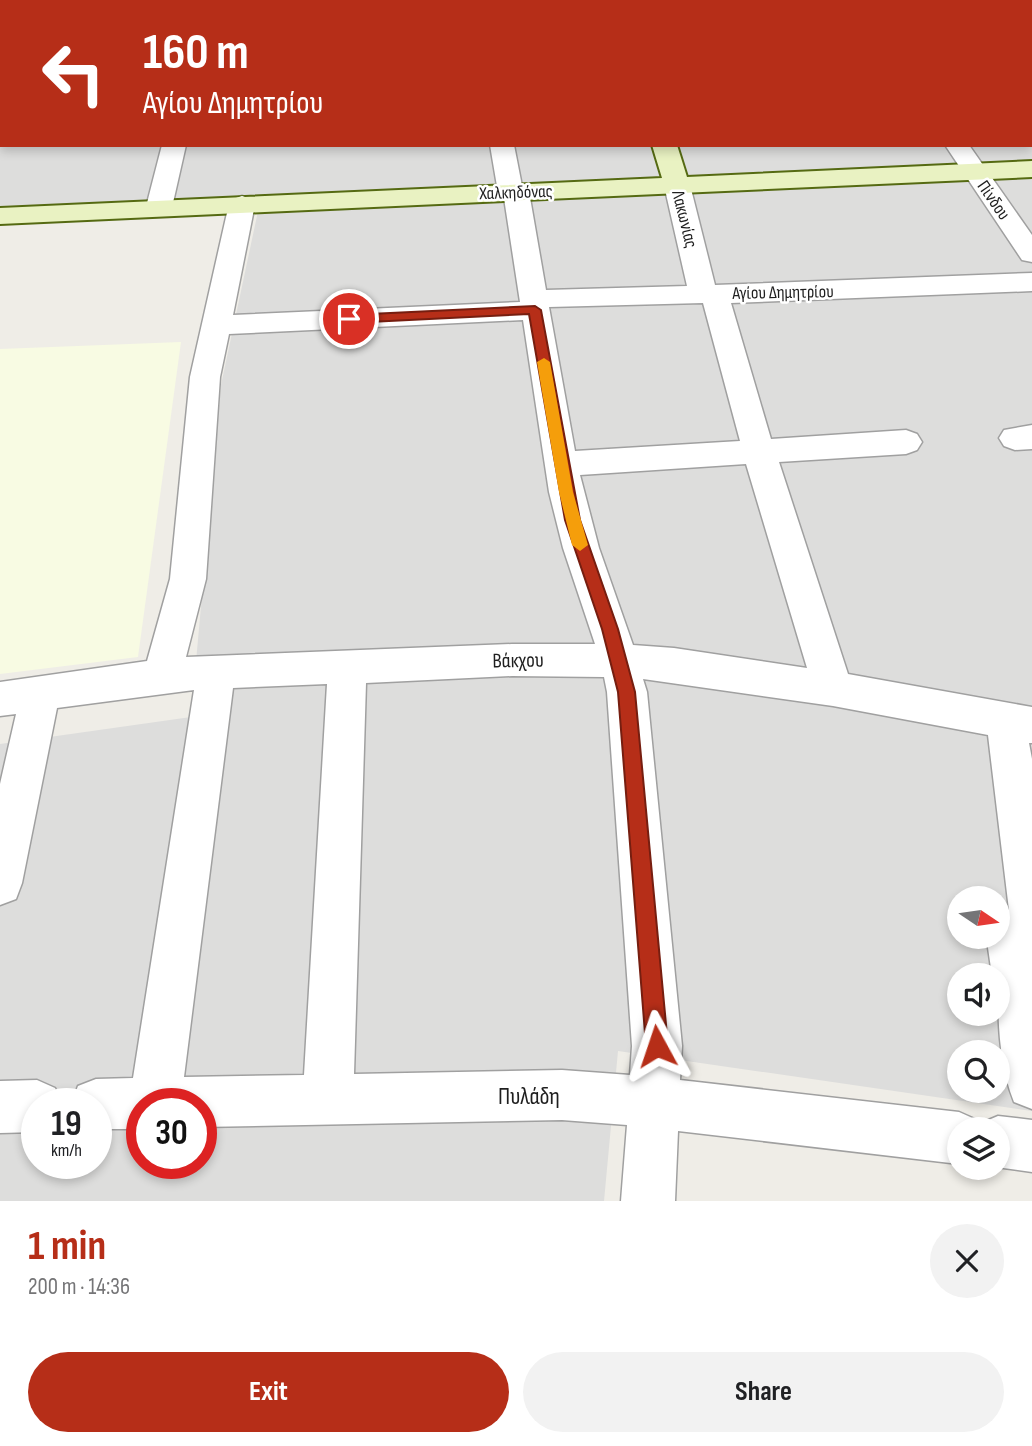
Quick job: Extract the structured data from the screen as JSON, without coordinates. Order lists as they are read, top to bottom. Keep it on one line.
{"streets":{"street":["Χαλκηδόνας","Πίνδου","Λακωνίας","Αγίου Δημητρίου","Βάκχου","Πυλάδη"]},"crossings":[["Χαλκηδόνας","Πίνδου"],["Χαλκηδόνας","Λακωνίας"],["Λακωνίας","Αγίου Δημητρίου"],["Λακωνίας","Βάκχου"]],"north":"right","page":{"turn":["160 m","Αγίου Δημητρίου"],"speed":"19 km/h","limit":"30","heading":["1 min","200 m · 14:36"],"buttons":["Exit","Share"]}}
